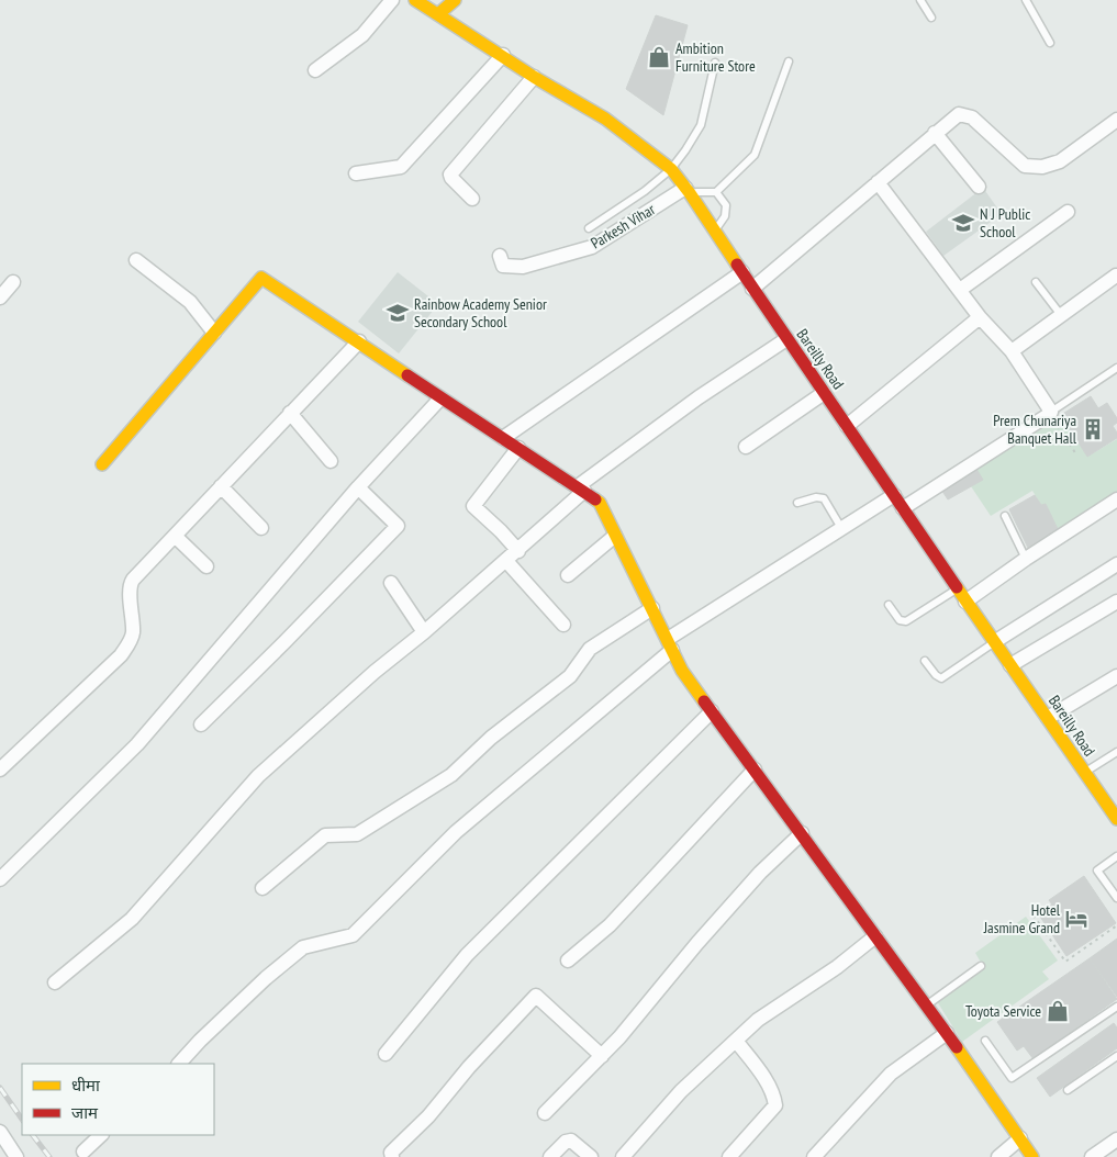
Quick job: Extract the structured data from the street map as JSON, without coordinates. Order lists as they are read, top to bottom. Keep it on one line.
{"streets":{"main road":["Bareilly Road"],"street":["Parkesh Vihar"]},"crossings":[["Parkesh Vihar","Bareilly Road"]],"places":{"shop":["Ambition Furniture Store","Toyota Service"],"school or university":["N J Public School","Rainbow Academy Senior Secondary School"],"building":["Prem Chunariya Banquet Hall"],"hotel":["Hotel Jasmine Grand"]},"legend":["धीमा","जाम"]}
